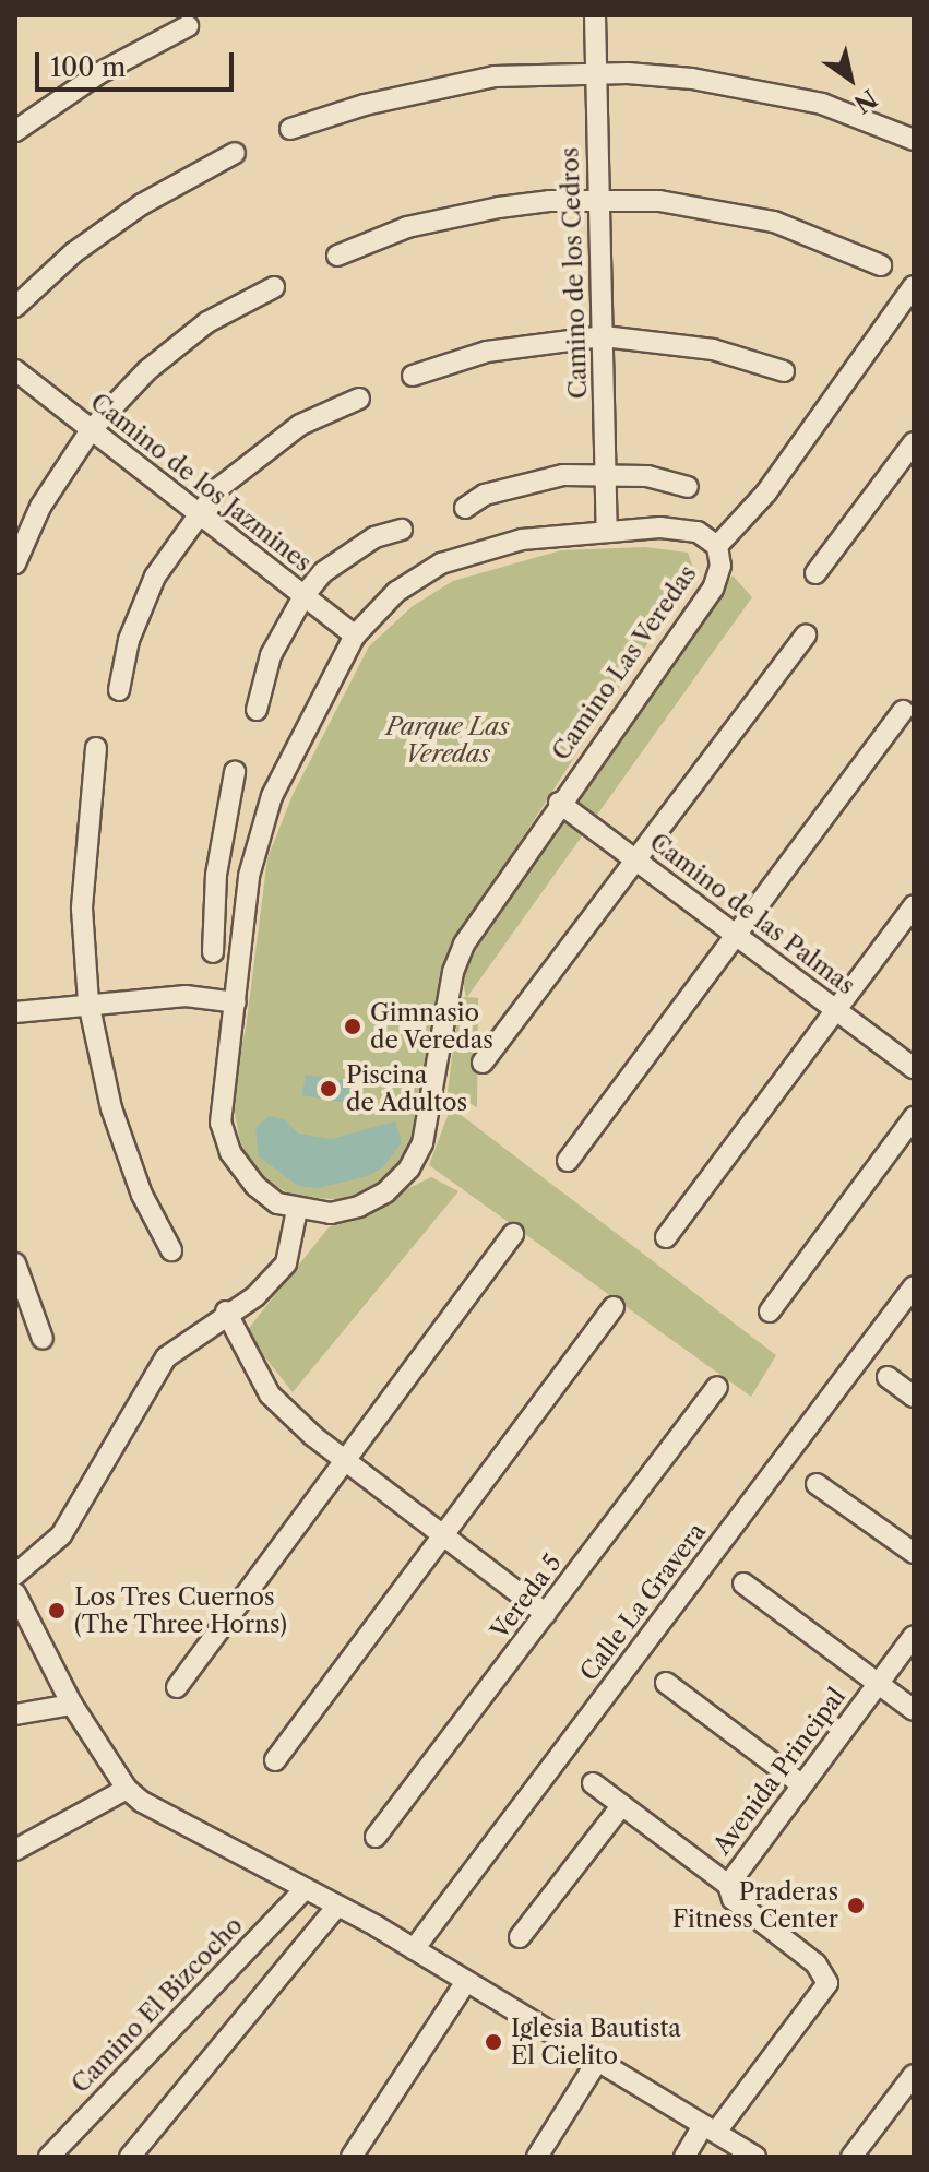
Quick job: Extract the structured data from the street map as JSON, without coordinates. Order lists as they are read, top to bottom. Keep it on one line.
{"streets":{"street":["Camino de los Cedros","Camino de los Jazmines","Camino Las Veredas","Camino de las Palmas","Vereda 5","Calle La Gravera","Avenida Principal","Camino El Bizcocho"]},"crossings":[["Camino de los Cedros","Camino Las Veredas"],["Camino de los Jazmines","Camino Las Veredas"],["Camino Las Veredas","Camino de las Palmas"]],"parks":["Parque Las Veredas"],"places":["Gimnasio de Veredas","Piscina de Adultos","Los Tres Cuernos (The Three Horns)","Praderas Fitness Center","Iglesia Bautista El Cielito"],"scale_bar":"100 m","north":"bottom right"}
